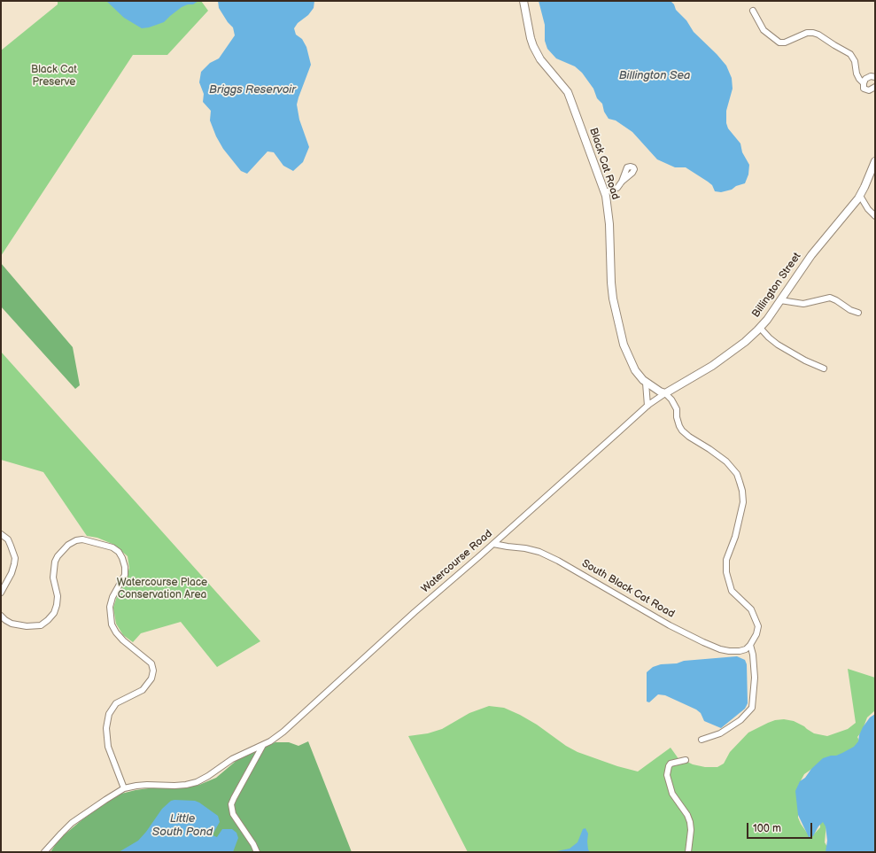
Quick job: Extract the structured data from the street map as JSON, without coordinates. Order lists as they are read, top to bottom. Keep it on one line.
{"streets":{"street":["Black Cat Road","Billington Street","Watercourse Road","South Black Cat Road"]},"crossings":[["Black Cat Road","Billington Street"],["Black Cat Road","Watercourse Road"],["Black Cat Road","South Black Cat Road"],["Billington Street","Watercourse Road"],["Watercourse Road","South Black Cat Road"]],"water":["Billington Sea","Briggs Reservoir","Little South Pond"],"parks":["Black Cat Preserve","Watercourse Place Conservation Area"],"scale_bar":"100 m"}
